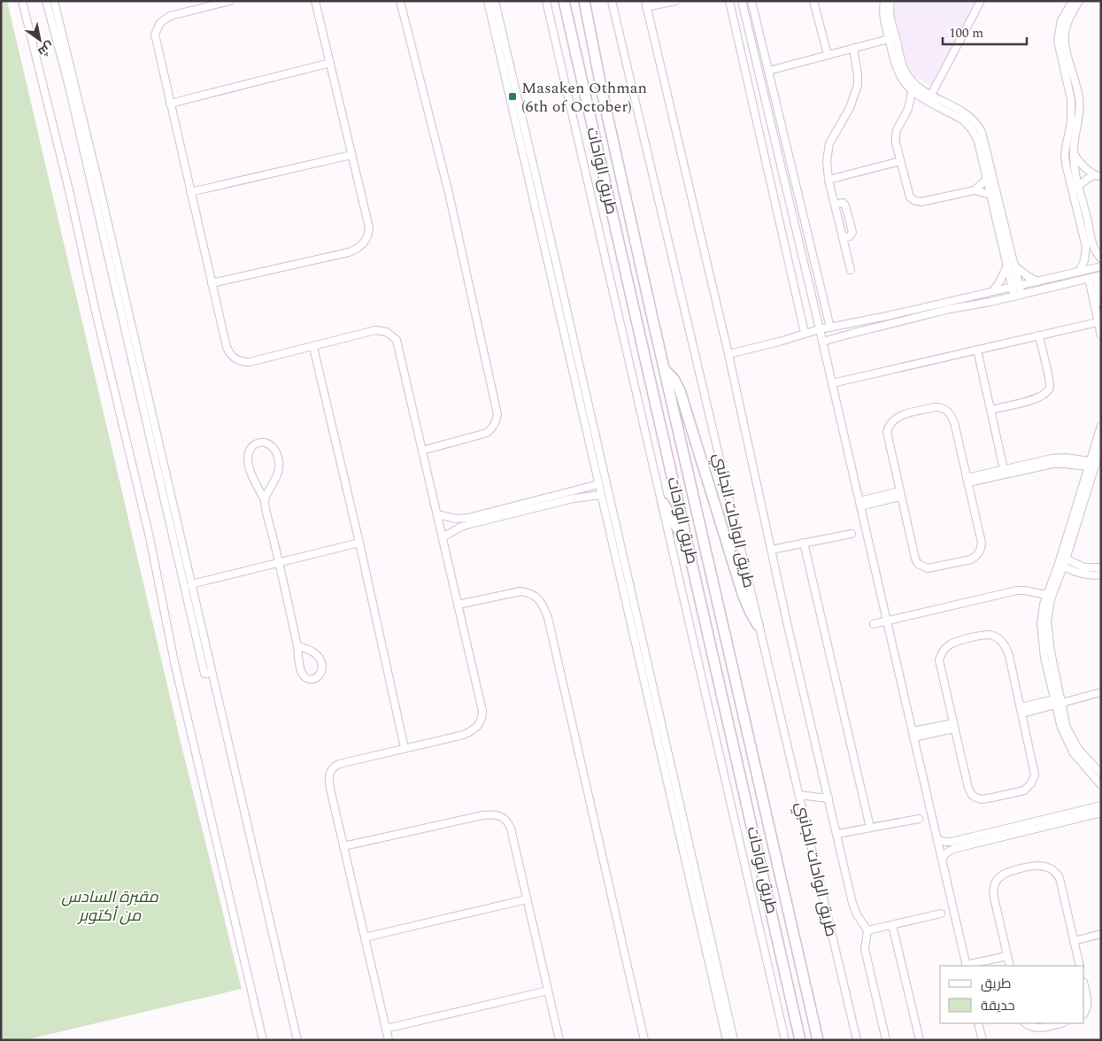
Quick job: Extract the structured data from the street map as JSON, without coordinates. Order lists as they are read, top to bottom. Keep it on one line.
{"streets":{"highway":["طريق الواحات"],"street":["طريق الواحات الجانبي"]},"parks":["مقبرة السادس من أكتوبر"],"places":{"transit":["Masaken Othman (6th of October)"]},"legend":["طريق","حديقة"],"scale_bar":"100 m","north":"bottom right"}
